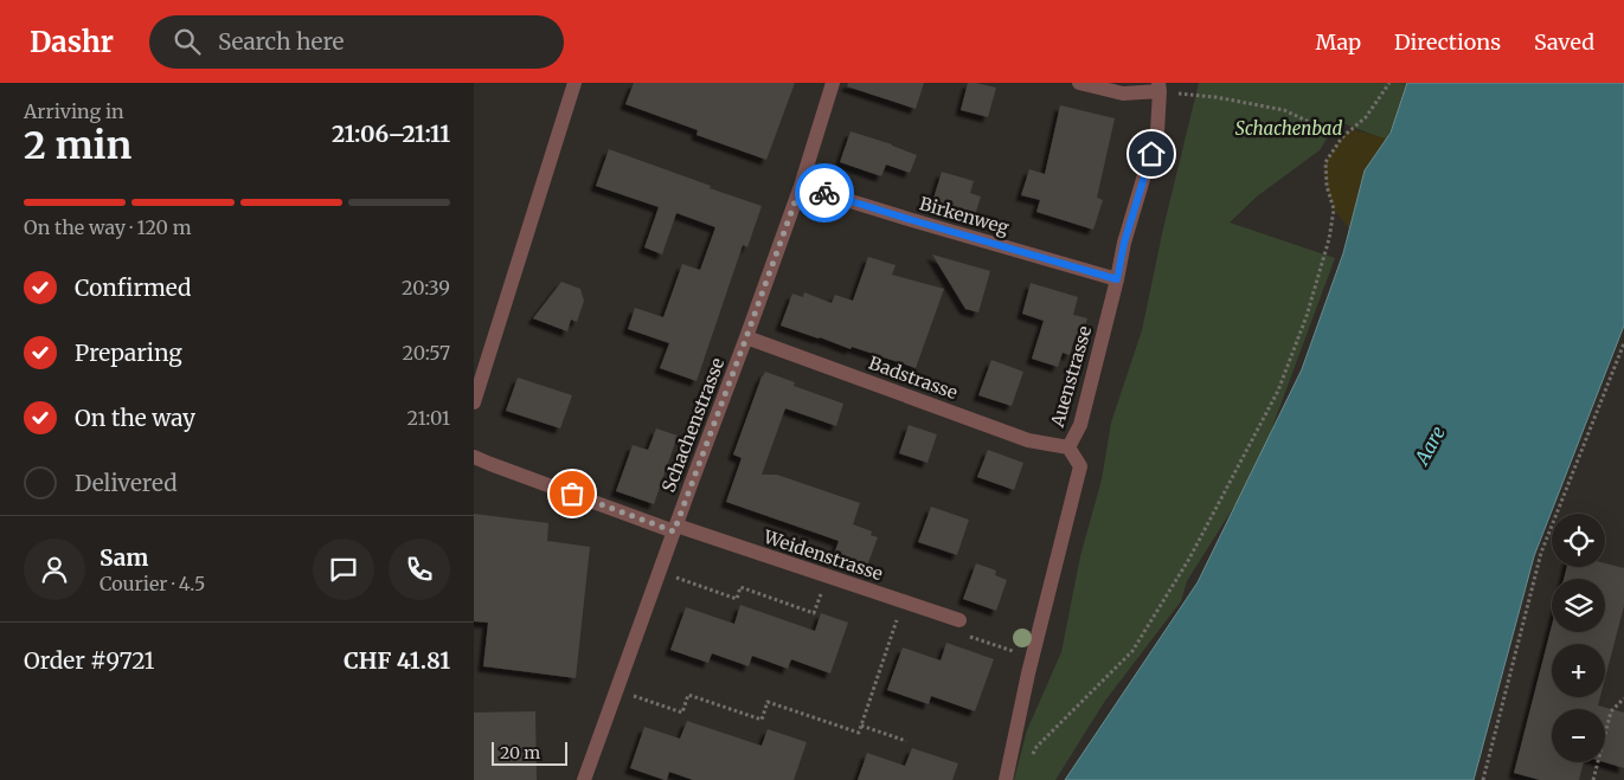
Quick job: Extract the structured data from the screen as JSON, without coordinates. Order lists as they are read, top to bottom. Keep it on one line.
{"streets":{"street":["Birkenweg","Auenstrasse","Badstrasse","Schachenstrasse","Weidenstrasse"]},"crossings":[["Birkenweg","Auenstrasse"],["Birkenweg","Schachenstrasse"],["Auenstrasse","Badstrasse"],["Badstrasse","Schachenstrasse"],["Schachenstrasse","Weidenstrasse"]],"water":["Aare"],"parks":["Schachenbad"],"scale_bar":"20 m","page":{"header":"Dashr","search":"Search here","nav":["Map","Directions","Saved"],"heading":["2 min","Arriving in","21:06–21:11"],"panel":["Sam","Courier · 4.5","Order #9721","CHF 41.81"],"bar":"On the way · 120 m","list":[["Confirmed","20:39"],["Preparing","20:57"],["On the way","21:01"],"Delivered"],"map_buttons":["+","−"],"scale":"20 m"}}
